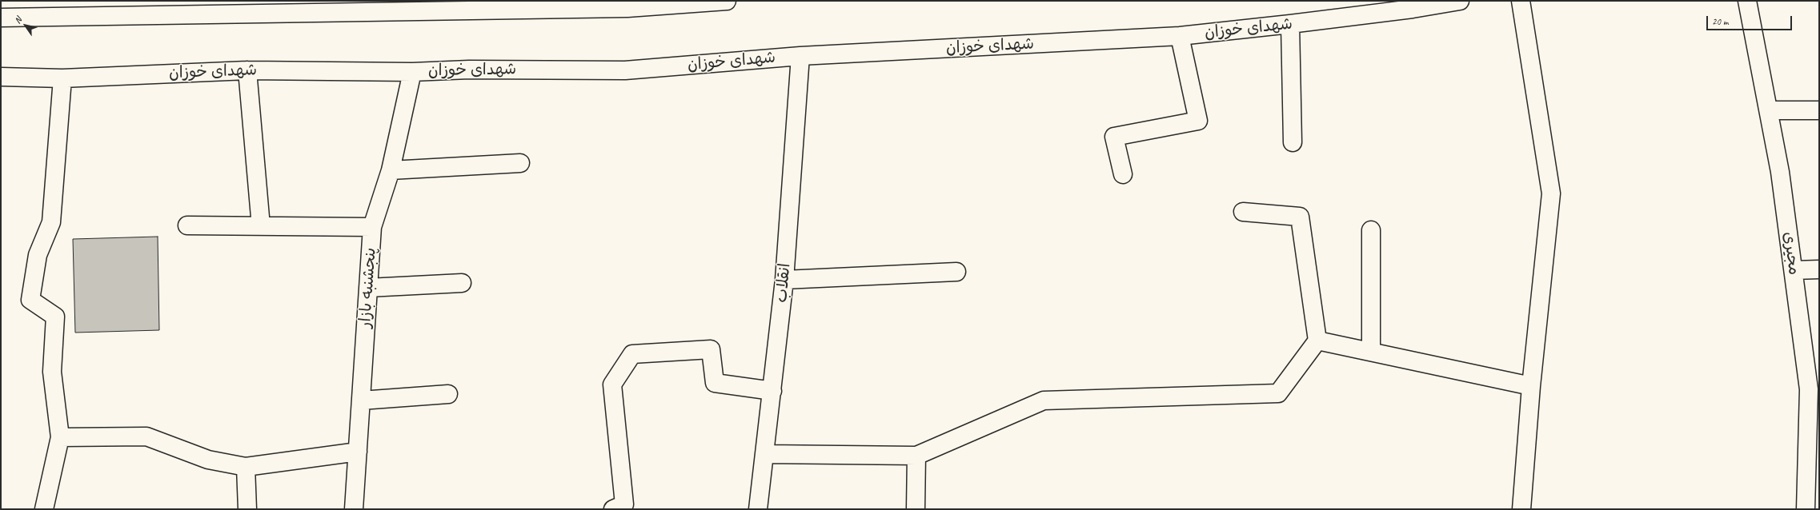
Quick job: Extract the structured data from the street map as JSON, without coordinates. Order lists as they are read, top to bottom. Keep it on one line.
{"streets":{"street":["شهدای خوزان","مجیری","انقلاب","پنجشنبه بازار"]},"crossings":[["شهدای خوزان","انقلاب"],["شهدای خوزان","پنجشنبه بازار"]],"scale_bar":"20 m","north":"top left"}
